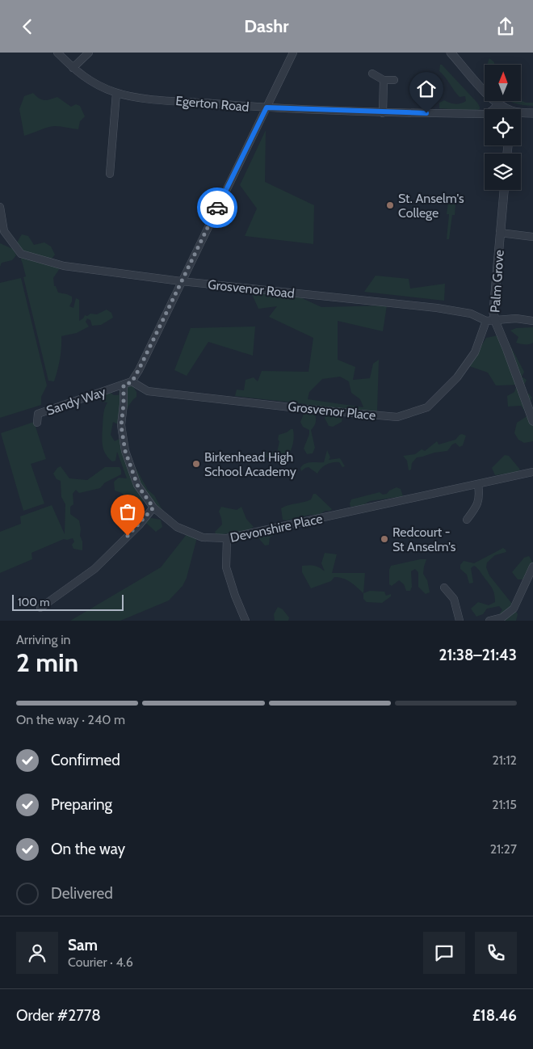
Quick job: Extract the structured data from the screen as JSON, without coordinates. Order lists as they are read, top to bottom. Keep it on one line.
{"streets":{"street":["Egerton Road","Palm Grove","Grosvenor Road","Sandy Way","Grosvenor Place","Devonshire Place"]},"crossings":[["Palm Grove","Grosvenor Road"],["Palm Grove","Grosvenor Place"],["Grosvenor Road","Grosvenor Place"],["Sandy Way","Devonshire Place"]],"places":["St. Anselm's College","Birkenhead High School Academy","Redcourt - St Anselm's"],"scale_bar":"100 m","north":"top","page":{"header":"Dashr","scale":"100 m","heading":["2 min","Arriving in","21:38–21:43"],"panel":["Sam","Courier · 4.6","Order #2778","£18.46"],"bar":"On the way · 240 m","list":[["Confirmed","21:12"],["Preparing","21:15"],["On the way","21:27"],"Delivered"]}}
